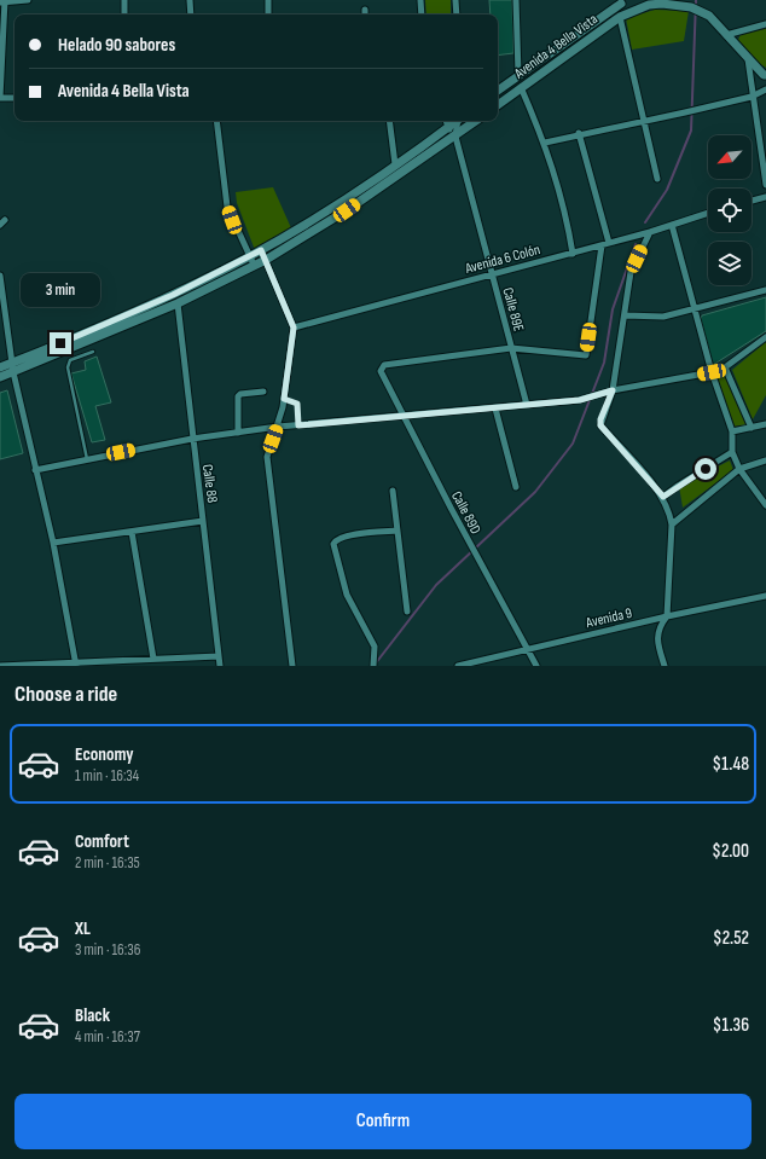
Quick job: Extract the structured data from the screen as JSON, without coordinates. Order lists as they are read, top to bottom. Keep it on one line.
{"streets":{"street":["Avenida 4 Bella Vista","Avenida 6 Colón","Calle 89E","Calle 88","Calle 89D","Avenida 9"]},"crossings":[["Avenida 6 Colón","Calle 89E"],["Calle 89E","Calle 89D"],["Calle 89D","Avenida 9"]],"north":"bottom left","page":{"banner":["Helado 90 sabores","Avenida 4 Bella Vista"],"bubble":"3 min","heading":"Choose a ride","list":[{"name":"Economy","note":"1 min · 16:34","value":"$1.48"},{"name":"Comfort","note":"2 min · 16:35","value":"$2.00"},{"name":"XL","note":"3 min · 16:36","value":"$2.52"},{"name":"Black","note":"4 min · 16:37","value":"$1.36"}],"buttons":"Confirm"}}
